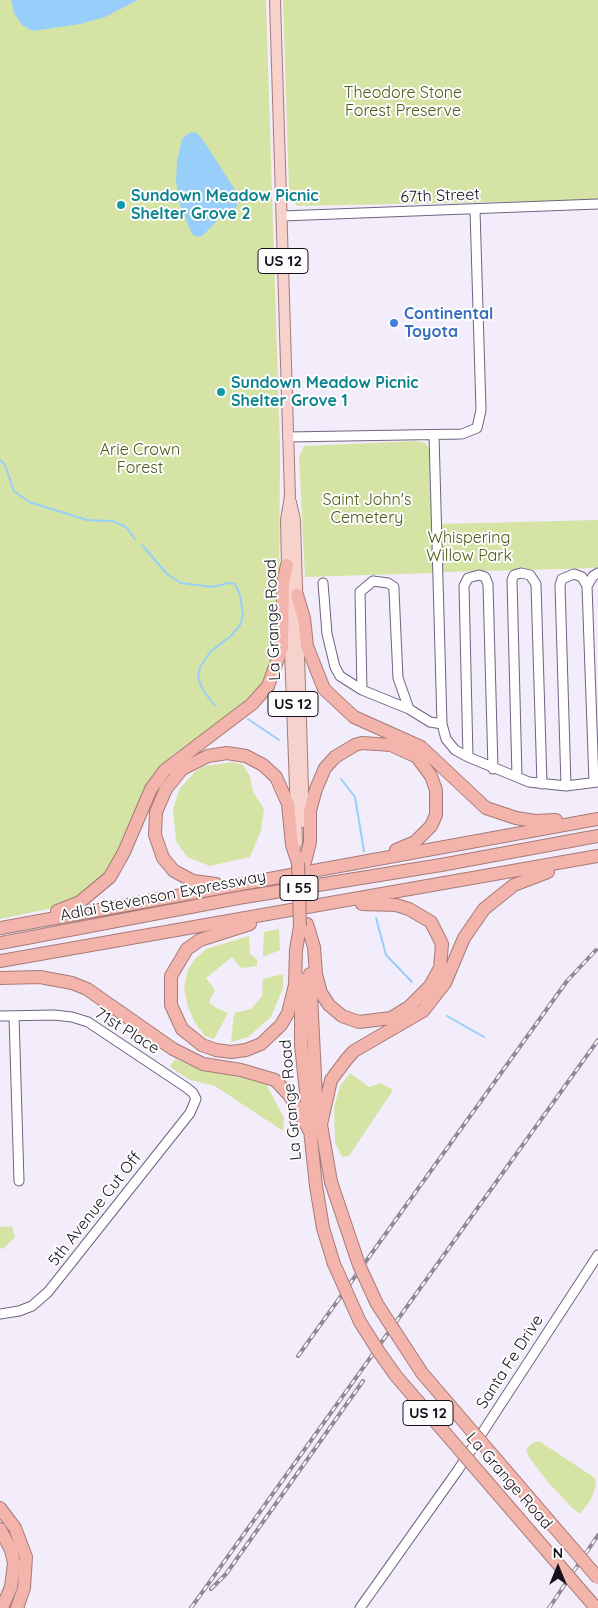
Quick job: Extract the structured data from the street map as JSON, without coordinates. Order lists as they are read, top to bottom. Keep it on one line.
{"streets":{"highway":["US 12","La Grange Road","I 55","Adlai Stevenson Expressway"],"street":["67th Street","71st Place","5th Avenue Cut Off","Santa Fe Drive"]},"crossings":[["67th Street","US 12"],["US 12","La Grange Road"],["71st Place","5th Avenue Cut Off"]],"parks":["Theodore Stone Forest Preserve","Arie Crown Forest","Saint John's Cemetery","Whispering Willow Park"],"places":["Sundown Meadow Picnic Shelter Grove 2","Continental Toyota","Sundown Meadow Picnic Shelter Grove 1"],"north":"top"}
